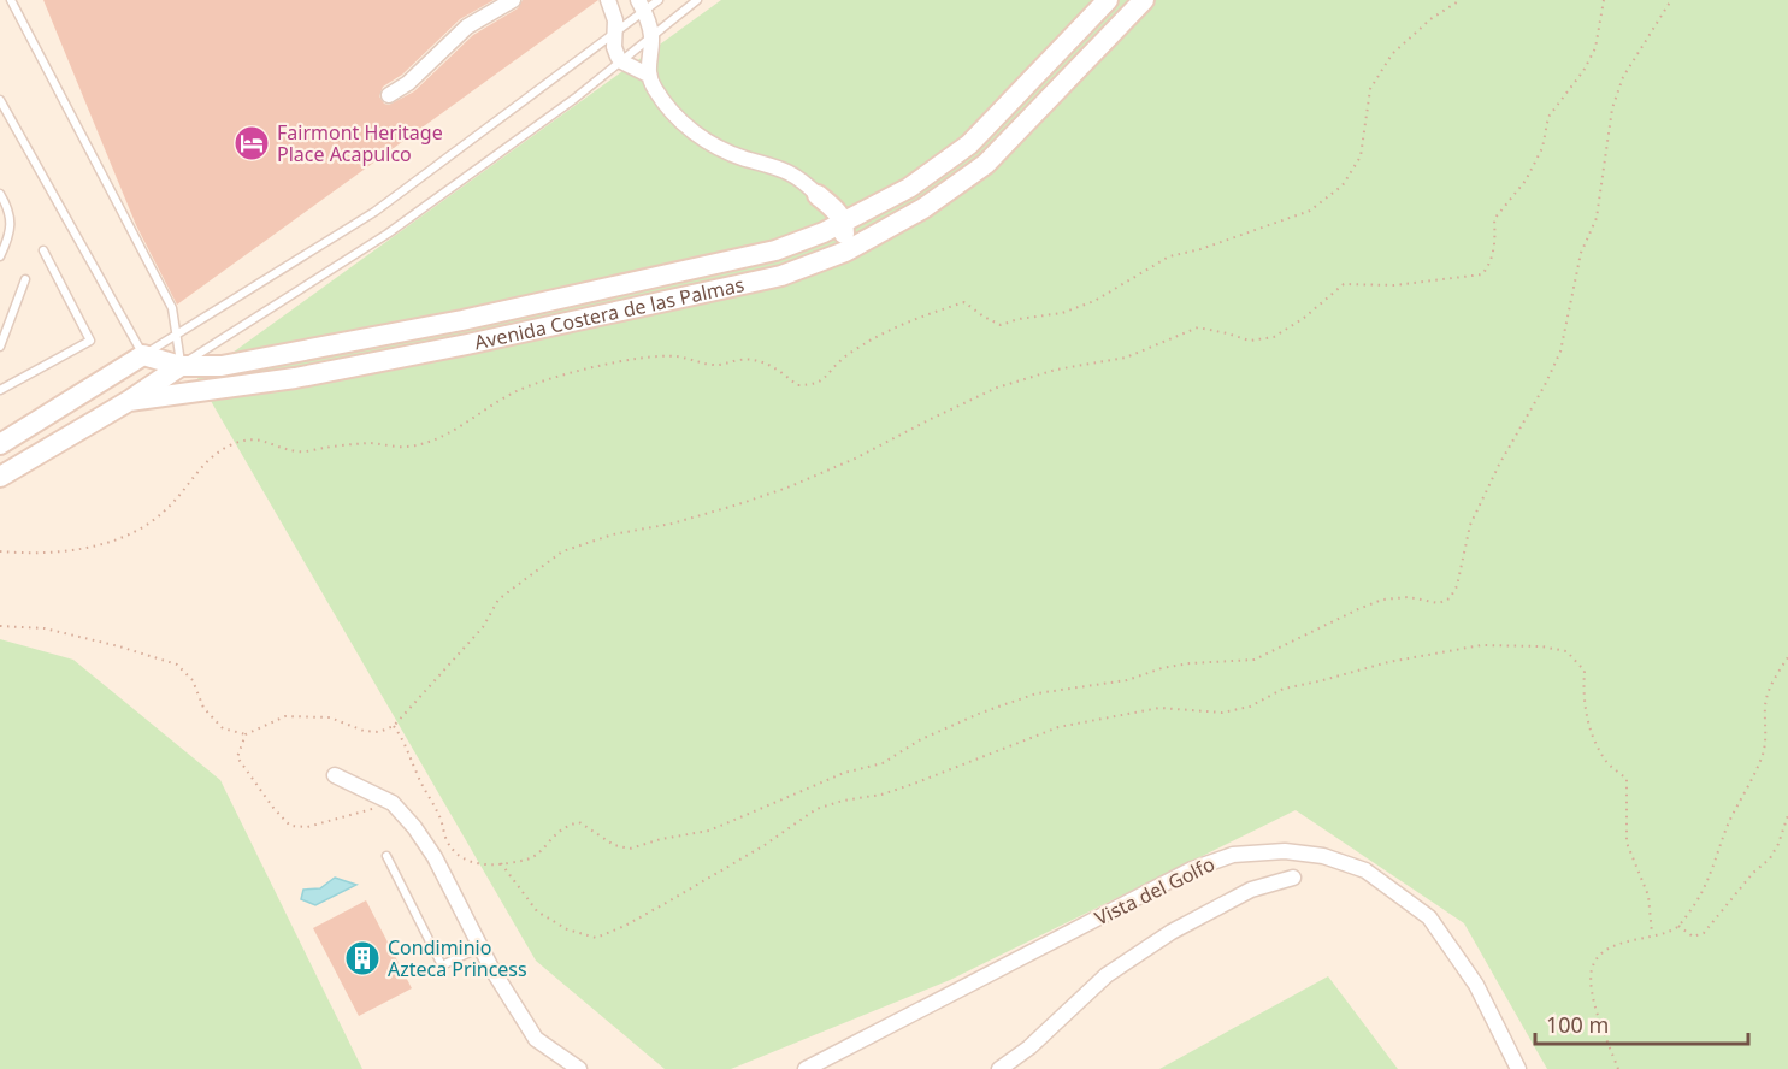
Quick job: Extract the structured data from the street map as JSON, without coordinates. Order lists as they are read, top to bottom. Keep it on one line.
{"streets":{"main road":["Avenida Costera de las Palmas"],"street":["Vista del Golfo"]},"places":{"hotel":["Fairmont Heritage Place Acapulco"],"building":["Condiminio Azteca Princess"]},"scale_bar":"100 m"}
